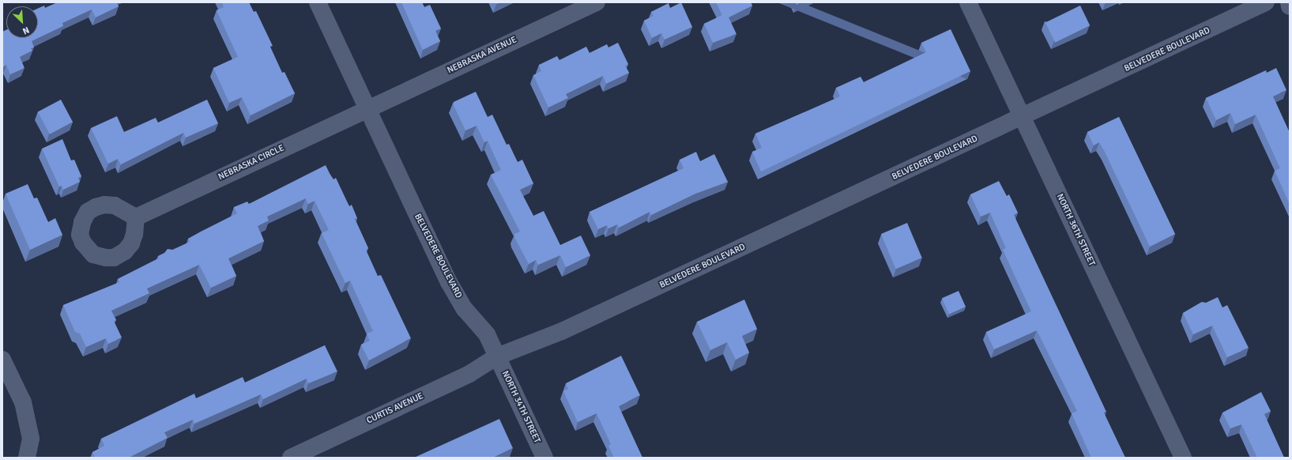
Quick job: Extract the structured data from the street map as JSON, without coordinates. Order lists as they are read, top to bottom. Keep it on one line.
{"streets":{"street":["BELVEDERE BOULEVARD","NEBRASKA AVENUE","NEBRASKA CIRCLE","NORTH 36TH STREET","NORTH 34TH STREET","CURTIS AVENUE"]},"crossings":[["BELVEDERE BOULEVARD","NEBRASKA AVENUE"],["BELVEDERE BOULEVARD","NEBRASKA CIRCLE"],["BELVEDERE BOULEVARD","NORTH 36TH STREET"],["BELVEDERE BOULEVARD","NORTH 34TH STREET"],["BELVEDERE BOULEVARD","CURTIS AVENUE"],["NEBRASKA AVENUE","NEBRASKA CIRCLE"],["NORTH 34TH STREET","CURTIS AVENUE"]],"north":"bottom right"}
